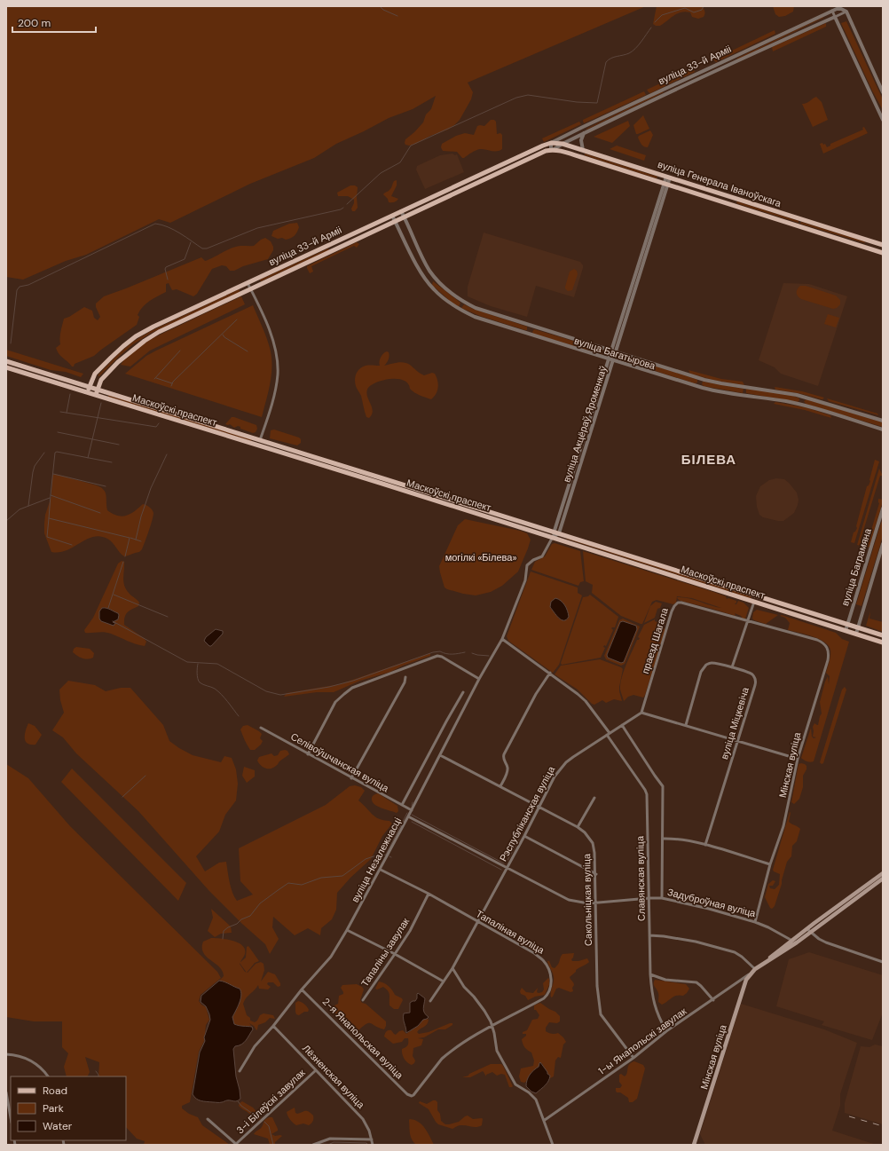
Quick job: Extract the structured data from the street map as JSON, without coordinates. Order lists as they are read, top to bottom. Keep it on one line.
{"streets":{"main road":["вуліца 33-й Арміі","вуліца Генерала Іваноўскага","Маскоўскі праспект","Мінская вуліца"],"street":["вуліца Багатырова","вуліца Акцёраў Яроменкаў","вуліца Баграмяна","праезд Шагала","вуліца Міцкевіча","Селівоўшчанская вуліца","Рэспубліканская вуліца","вуліца Незалежнасці","Славянская вуліца","Сакольніцкая вуліца","Задуброўная вуліца","Тапаліная вуліца","Тапаліны завулак","2-я Янапольская вуліца","1-ы Янапольскі завулак","Лёзненская вуліца","3-і Білеўскі завулак"]},"crossings":[["вуліца 33-й Арміі","вуліца Генерала Іваноўскага"],["вуліца 33-й Арміі","вуліца Багатырова"],["вуліца 33-й Арміі","Маскоўскі праспект"],["вуліца Генерала Іваноўскага","вуліца Акцёраў Яроменкаў"],["вуліца Багатырова","вуліца Акцёраў Яроменкаў"],["Маскоўскі праспект","вуліца Акцёраў Яроменкаў"],["Маскоўскі праспект","вуліца Баграмяна"],["Маскоўскі праспект","вуліца Незалежнасці"],["вуліца Акцёраў Яроменкаў","вуліца Незалежнасці"],["праезд Шагала","Мінская вуліца"],["праезд Шагала","Рэспубліканская вуліца"],["Селівоўшчанская вуліца","вуліца Незалежнасці"],["Мінская вуліца","Задуброўная вуліца"],["Мінская вуліца","1-ы Янапольскі завулак"],["Рэспубліканская вуліца","Славянская вуліца"],["Рэспубліканская вуліца","Сакольніцкая вуліца"],["Рэспубліканская вуліца","Задуброўная вуліца"],["Рэспубліканская вуліца","Тапаліная вуліца"],["вуліца Незалежнасці","Сакольніцкая вуліца"],["вуліца Незалежнасці","Задуброўная вуліца"],["вуліца Незалежнасці","Тапаліная вуліца"],["вуліца Незалежнасці","2-я Янапольская вуліца"],["вуліца Незалежнасці","Лёзненская вуліца"],["Славянская вуліца","Задуброўная вуліца"],["Славянская вуліца","1-ы Янапольскі завулак"],["Сакольніцкая вуліца","Задуброўная вуліца"],["Сакольніцкая вуліца","1-ы Янапольскі завулак"],["Тапаліная вуліца","Тапаліны завулак"],["Тапаліная вуліца","2-я Янапольская вуліца"],["Лёзненская вуліца","3-і Білеўскі завулак"]],"districts":["БІЛЕВА"],"parks":["могілкі «Білева»"],"legend":["Road","Park","Water"],"scale_bar":"200 m"}
